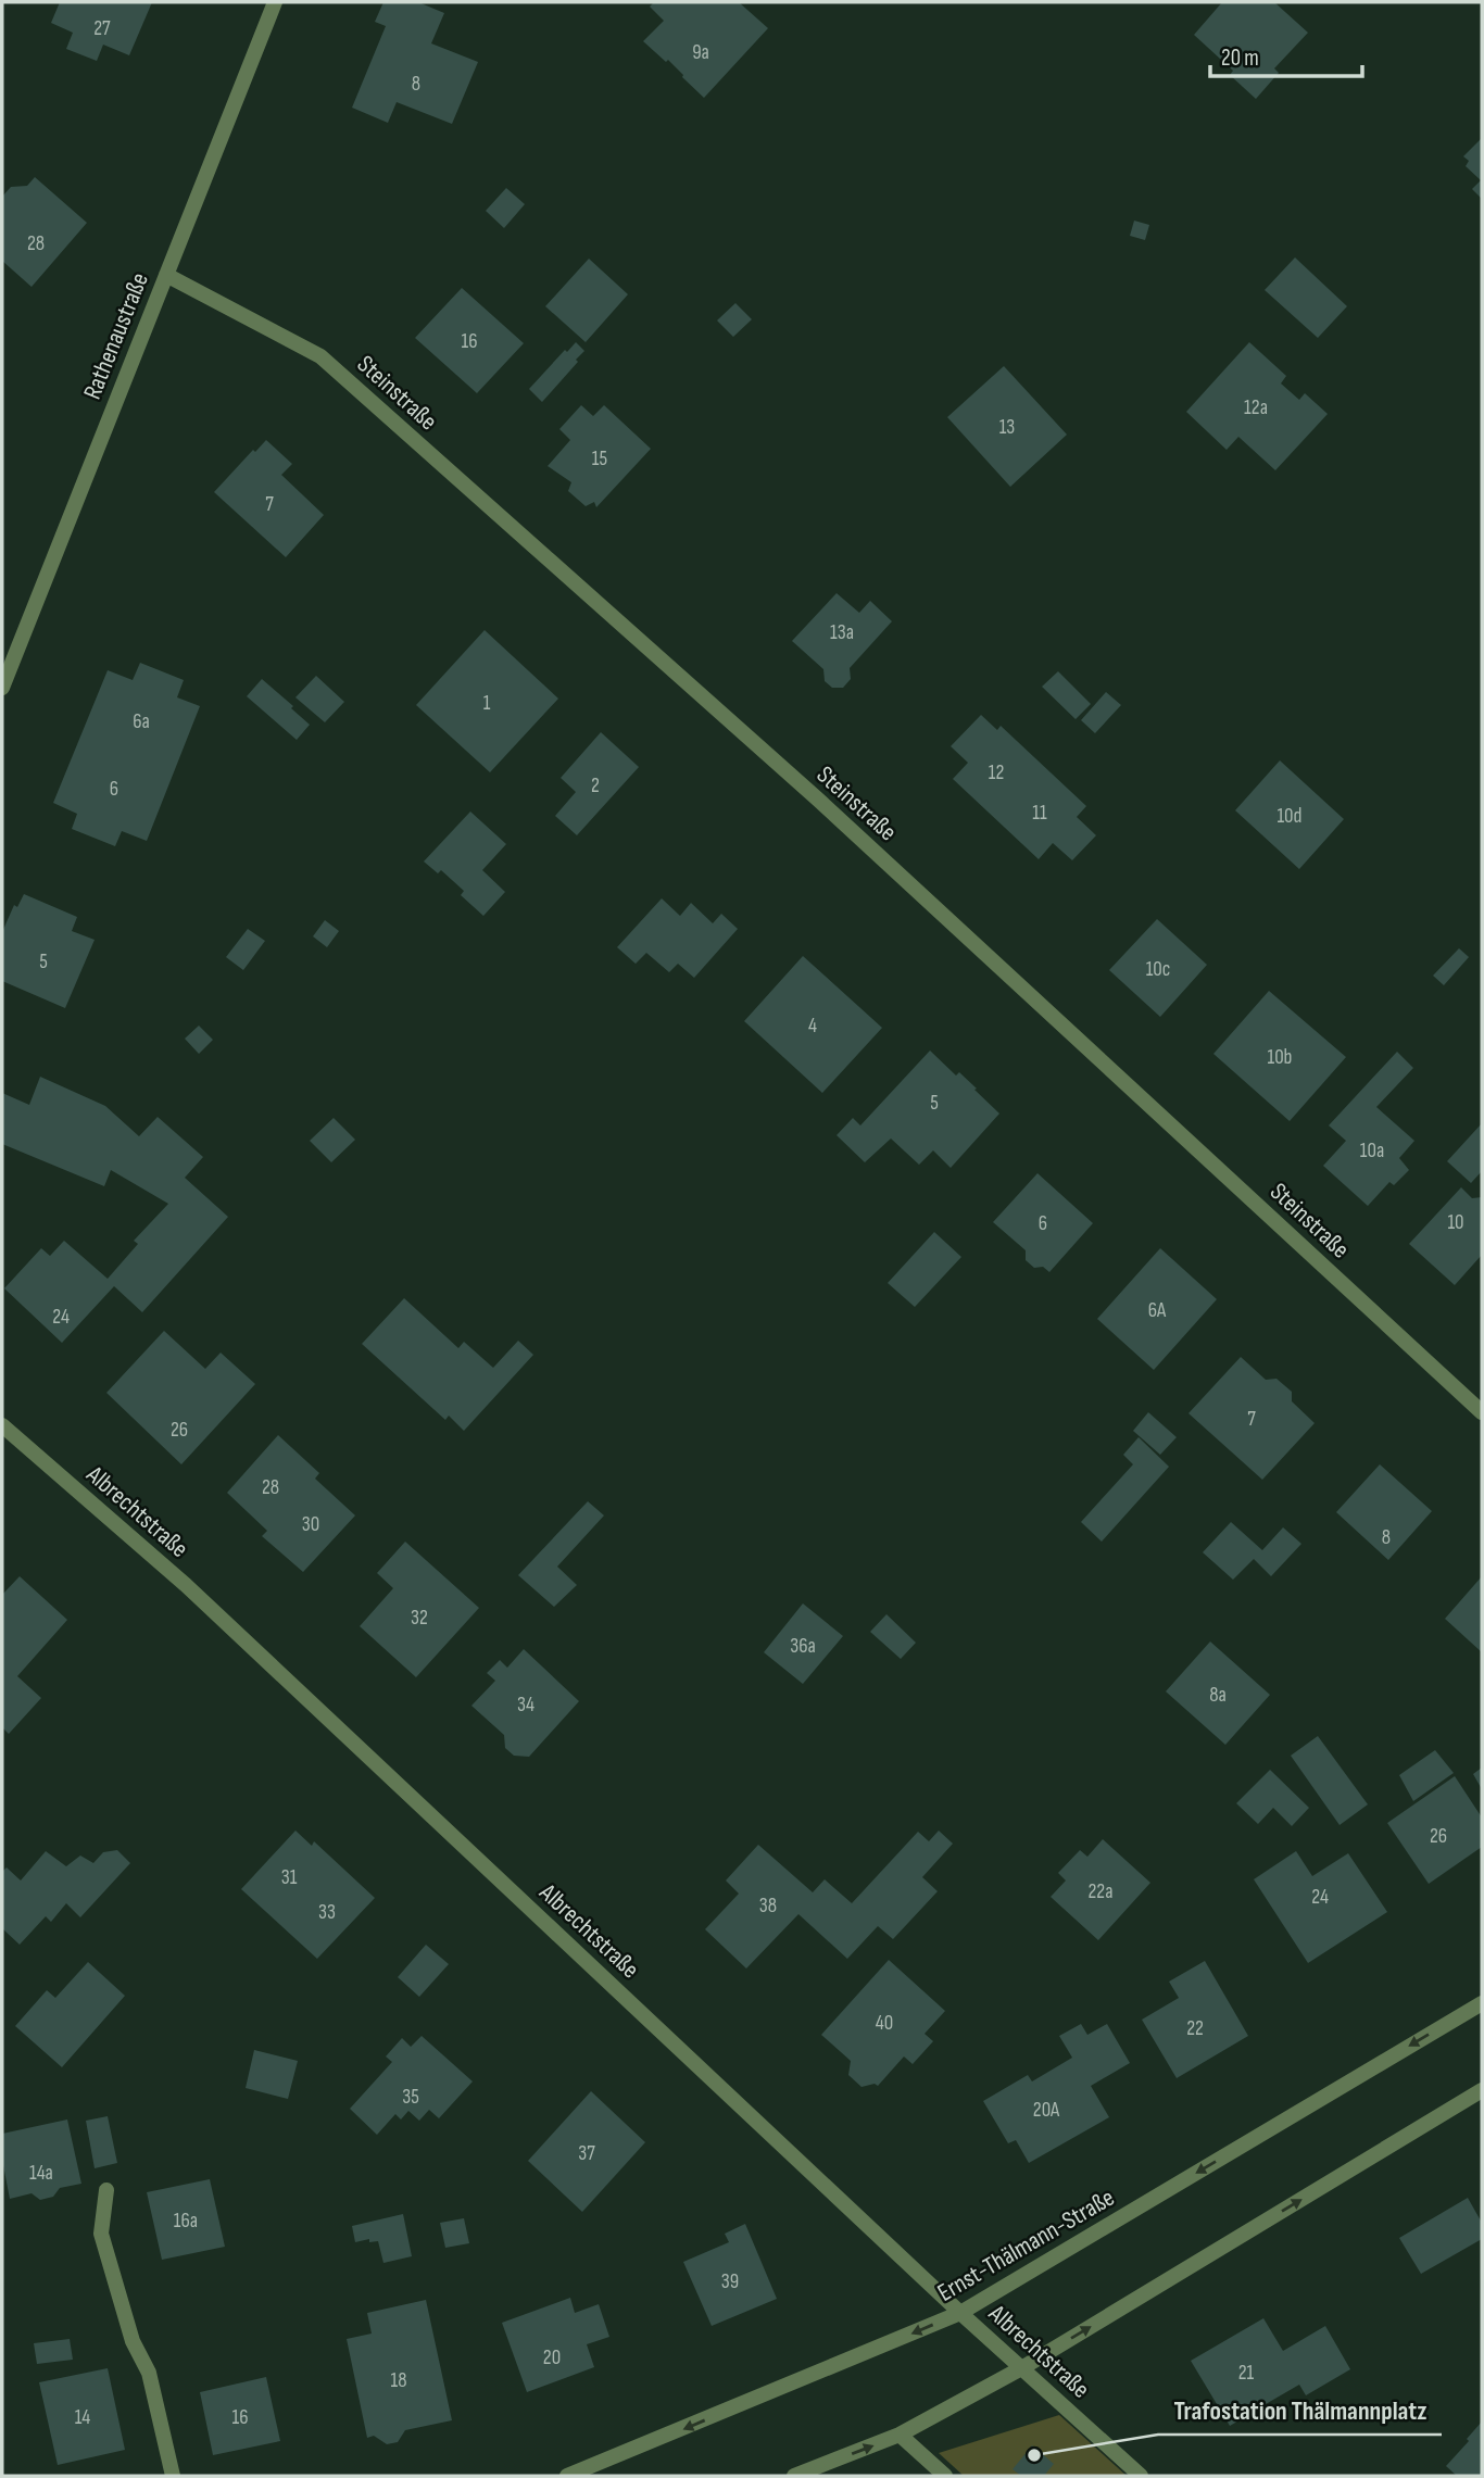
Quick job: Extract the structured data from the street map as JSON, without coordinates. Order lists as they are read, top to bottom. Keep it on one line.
{"streets":{"street":["Rathenaustraße","Steinstraße","Albrechtstraße","Ernst-Thälmann-Straße"]},"crossings":[["Rathenaustraße","Steinstraße"],["Albrechtstraße","Ernst-Thälmann-Straße"]],"places":["Trafostation Thälmannplatz"],"house_numbers":["27","9a","8","28","16","12a","13","15","7","13a","1","6a","12","2","6","11","10d","5","10c","4","10b","5","10a","10","6","6A","24","7","26","28","30","8","32","36a","8a","34","26","31","22a","24","38","33","40","22","35","20A","37","14a","16a","39","20","21","18","14","16"],"scale_bar":"20 m"}
